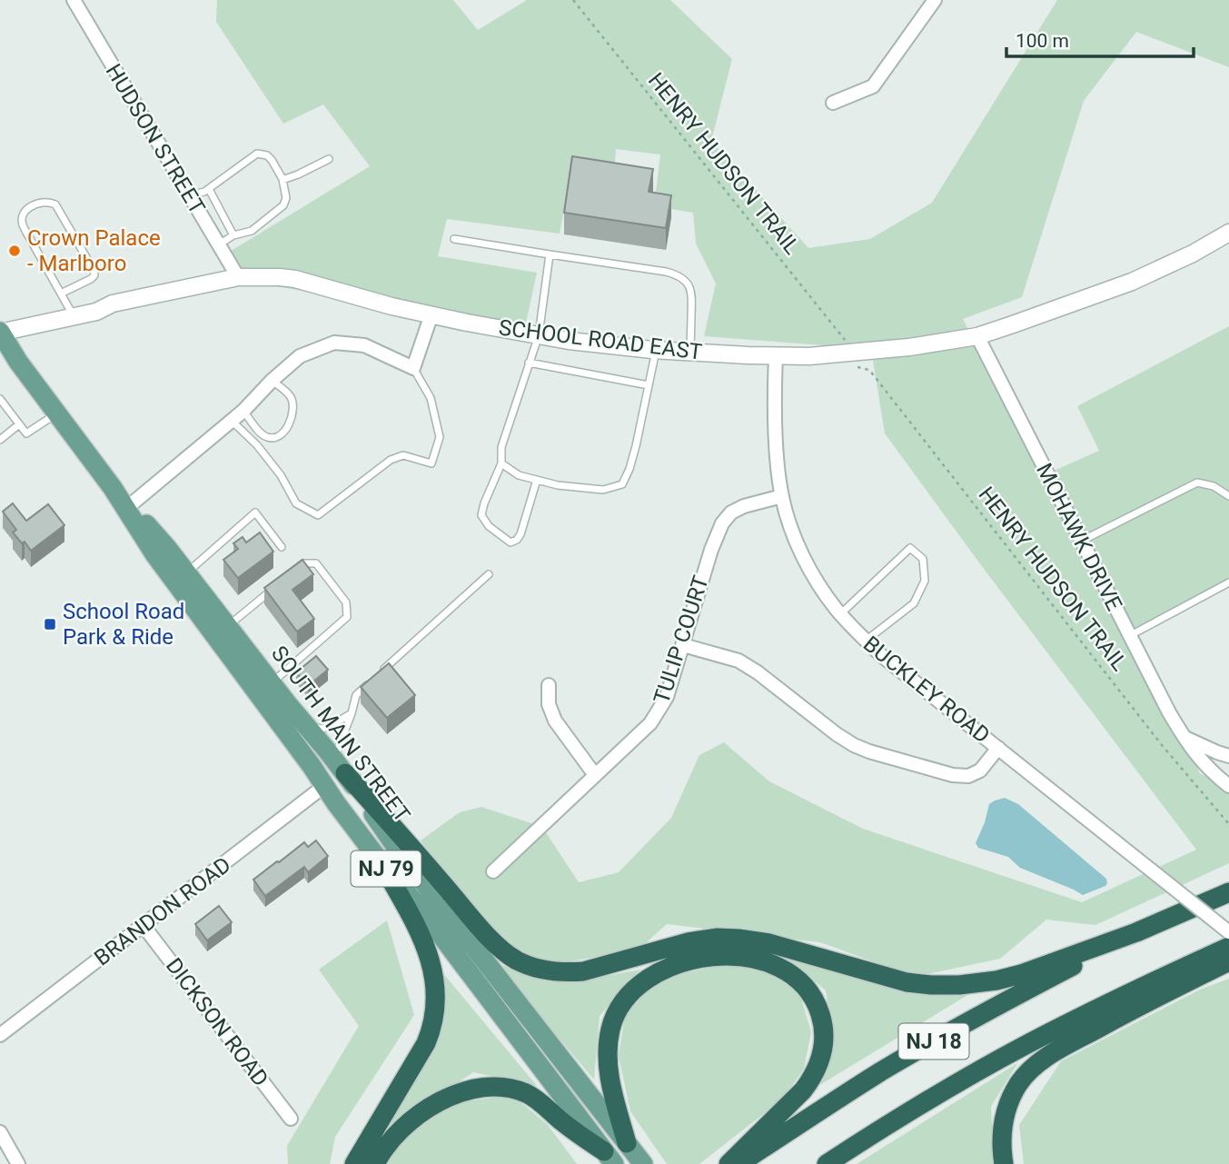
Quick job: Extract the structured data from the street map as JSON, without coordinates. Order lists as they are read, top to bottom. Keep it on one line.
{"streets":{"highway":["NJ 18"],"main road":["SOUTH MAIN STREET","NJ 79"],"street":["HUDSON STREET","SCHOOL ROAD EAST","MOHAWK DRIVE","TULIP COURT","BUCKLEY ROAD","BRANDON ROAD","DICKSON ROAD"],"path":["HENRY HUDSON TRAIL"]},"crossings":[["HUDSON STREET","SCHOOL ROAD EAST"],["SCHOOL ROAD EAST","MOHAWK DRIVE"],["SCHOOL ROAD EAST","BUCKLEY ROAD"],["SCHOOL ROAD EAST","SOUTH MAIN STREET"],["TULIP COURT","BUCKLEY ROAD"],["SOUTH MAIN STREET","BRANDON ROAD"],["BRANDON ROAD","DICKSON ROAD"]],"places":{"other":["Crown Palace - Marlboro"],"transit":["School Road Park & Ride"]},"scale_bar":"100 m"}
